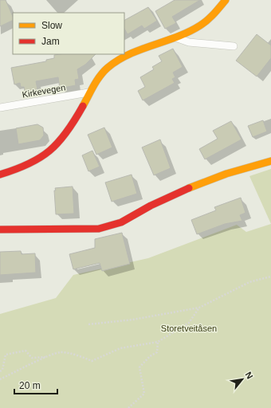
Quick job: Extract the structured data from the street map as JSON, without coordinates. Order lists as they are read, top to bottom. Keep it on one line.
{"streets":{"lane":["Kirkevegen"]},"parks":["Storetveitåsen"],"legend":["Slow","Jam"],"scale_bar":"20 m","north":"top right"}
